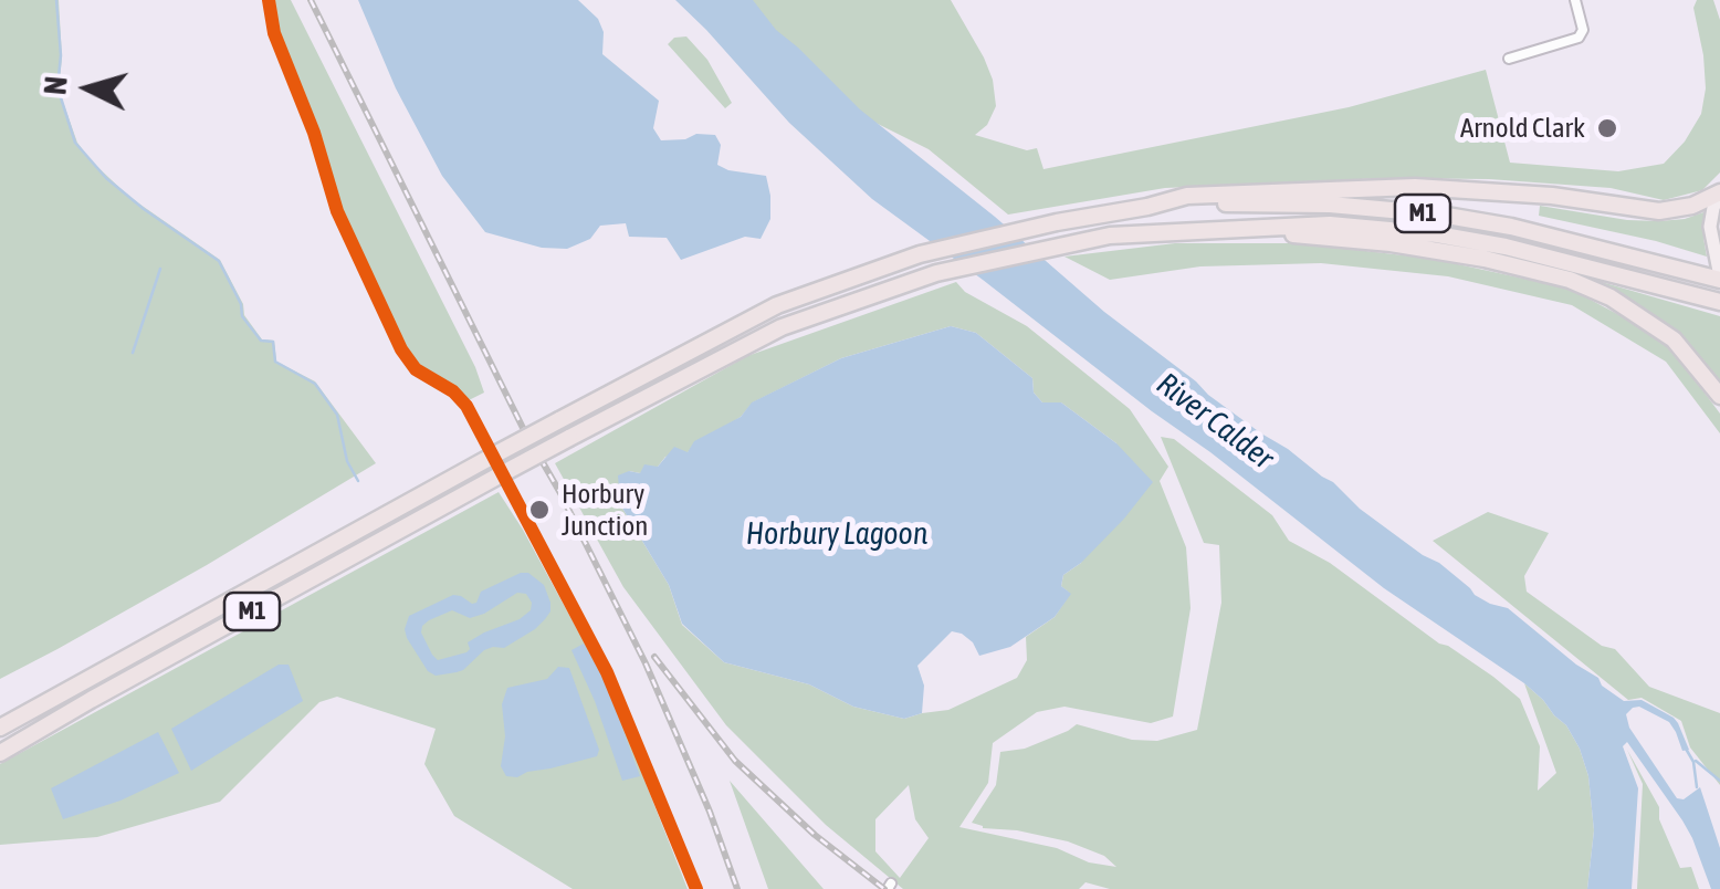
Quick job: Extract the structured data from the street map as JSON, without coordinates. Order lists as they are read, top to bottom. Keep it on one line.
{"streets":{"highway":["M1"]},"water":["River Calder","Horbury Lagoon"],"places":["Arnold Clark","Horbury Junction"],"north":"left"}
